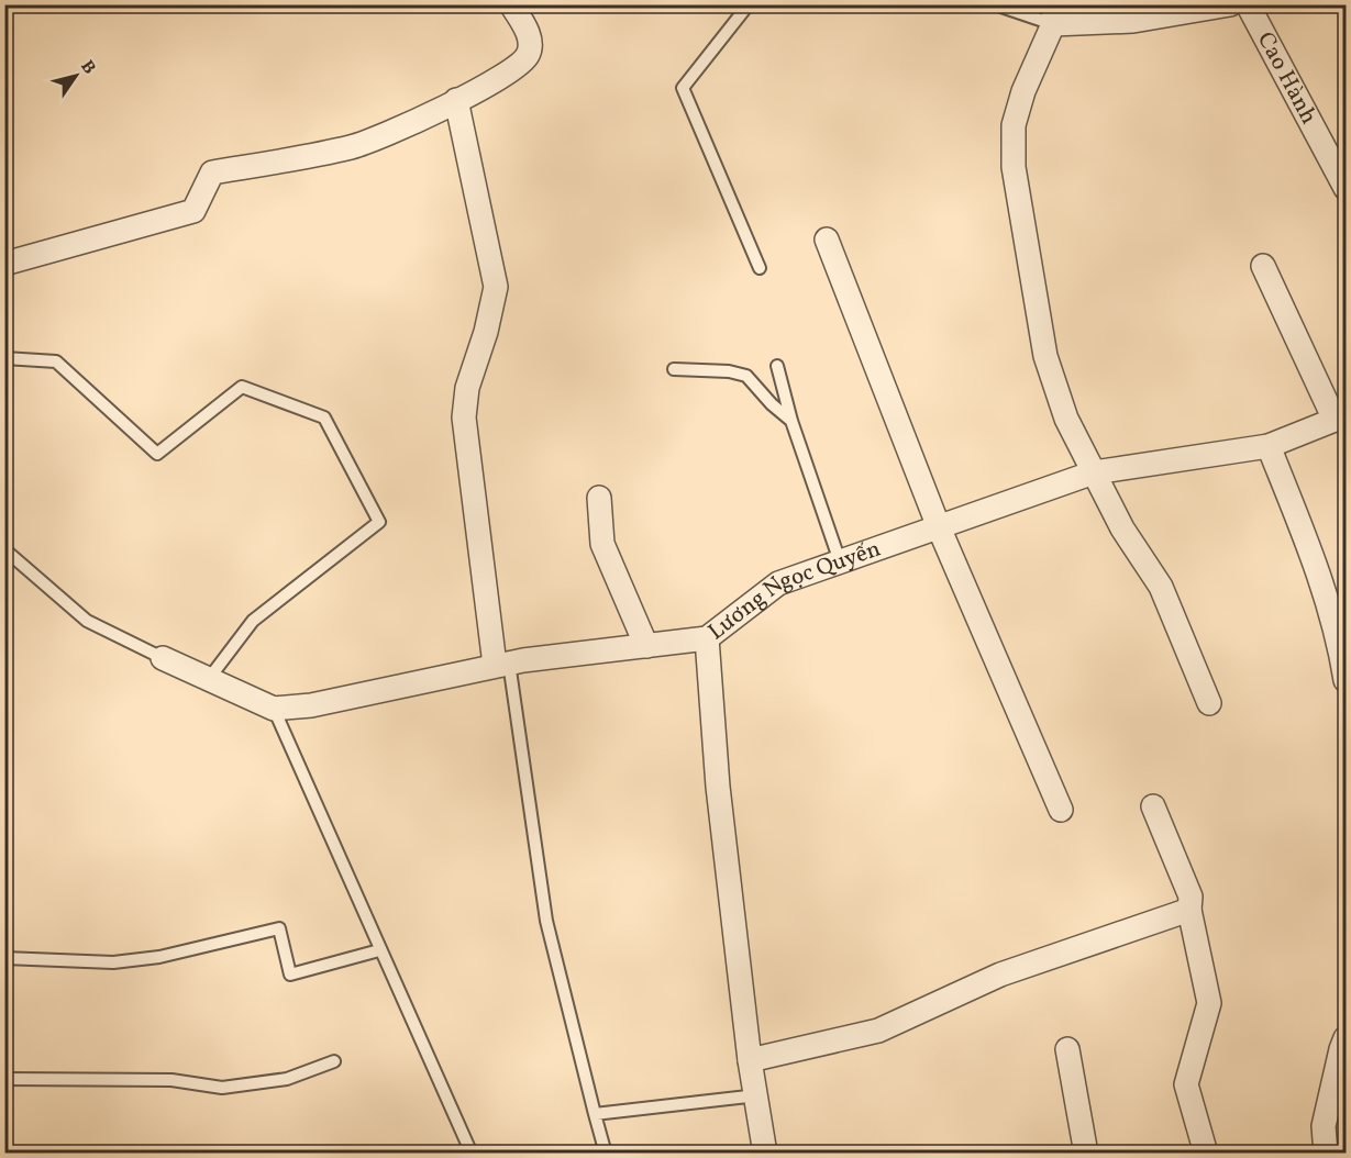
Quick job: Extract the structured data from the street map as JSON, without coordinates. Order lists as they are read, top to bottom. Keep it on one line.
{"streets":{"street":["Cao Hành","Lương Ngọc Quyến"]},"north":"top right"}
